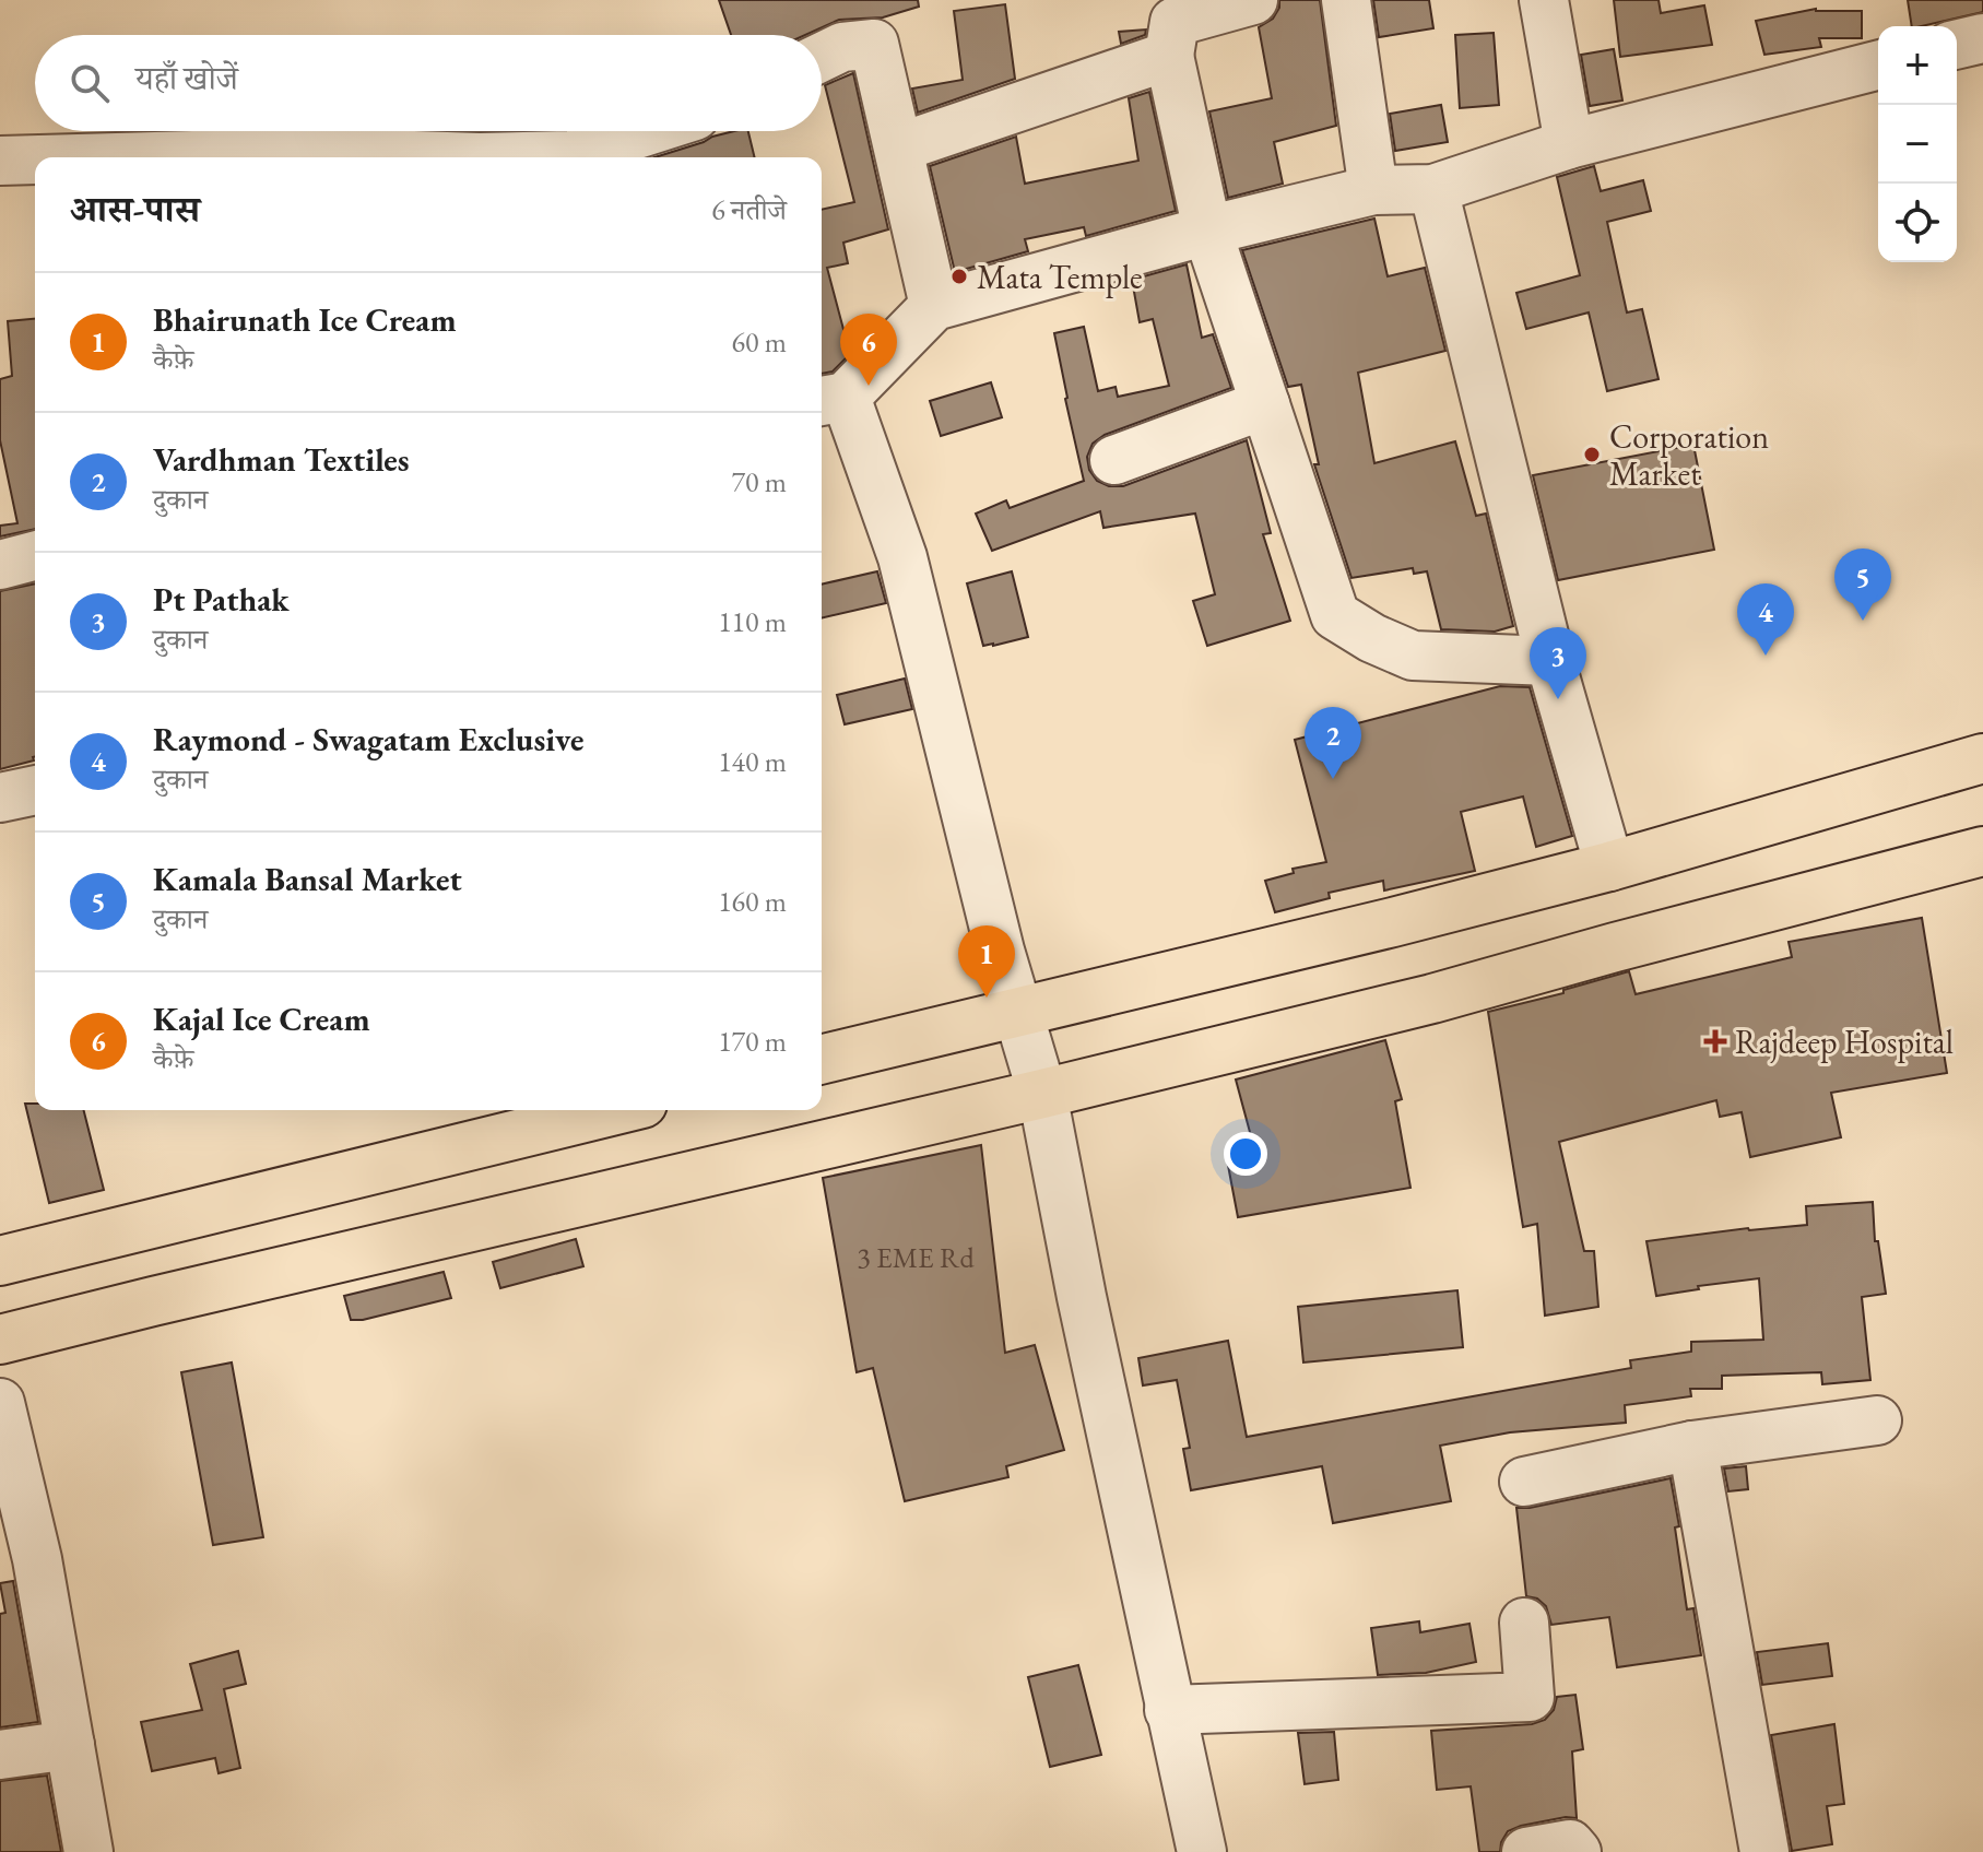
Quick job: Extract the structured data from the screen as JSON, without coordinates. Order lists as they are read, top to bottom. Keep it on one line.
{"places":{"other":["Mata Temple","Corporation Market"],"health":["Rajdeep Hospital"]},"house_numbers":["3 EME Rd"],"page":{"map_buttons":["+","−"],"search":"यहाँ खोजें","heading":["आस-पास","6 नतीजे"],"list":[{"mark":"1","name":"Bhairunath Ice Cream","note":"कैफ़े","value":"60 m"},{"mark":"2","name":"Vardhman Textiles","note":"दुकान","value":"70 m"},{"mark":"3","name":"Pt Pathak","note":"दुकान","value":"110 m"},{"mark":"4","name":"Raymond - Swagatam Exclusive","note":"दुकान","value":"140 m"},{"mark":"5","name":"Kamala Bansal Market","note":"दुकान","value":"160 m"},{"mark":"6","name":"Kajal Ice Cream","note":"कैफ़े","value":"170 m"}],"pins":["6","5","4","3","2","1"]}}
